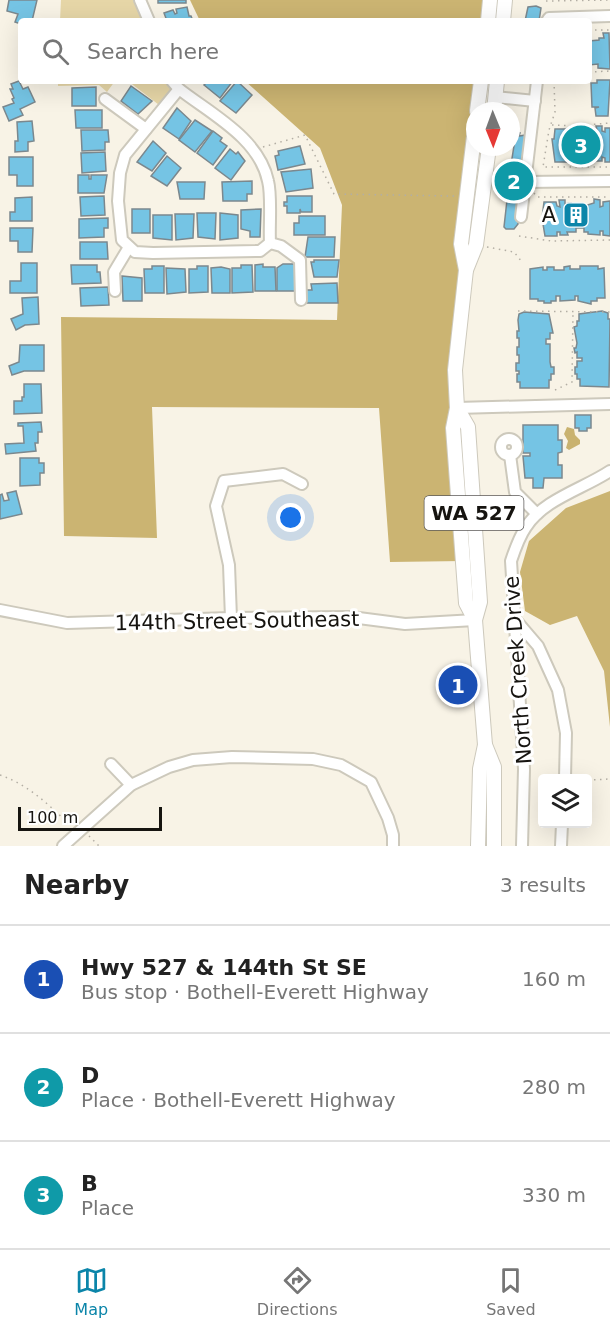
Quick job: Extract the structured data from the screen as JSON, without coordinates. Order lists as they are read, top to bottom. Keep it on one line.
{"streets":{"main road":["WA 527"],"street":["144th Street Southeast","North Creek Drive"]},"crossings":[["WA 527","144th Street Southeast"]],"places":{"building":["A"]},"scale_bar":"100 m","north":"bottom","page":{"search":"Search here","pins":["3","2","1"],"scale":"100 m","heading":["Nearby","3 results"],"list":[{"mark":"1","name":"Hwy 527 & 144th St SE","note":"Bus stop · Bothell-Everett Highway","value":"160 m"},{"mark":"2","name":"D","note":"Place · Bothell-Everett Highway","value":"280 m"},{"mark":"3","name":"B","note":"Place","value":"330 m"}],"nav":["Map","Directions","Saved"]}}
